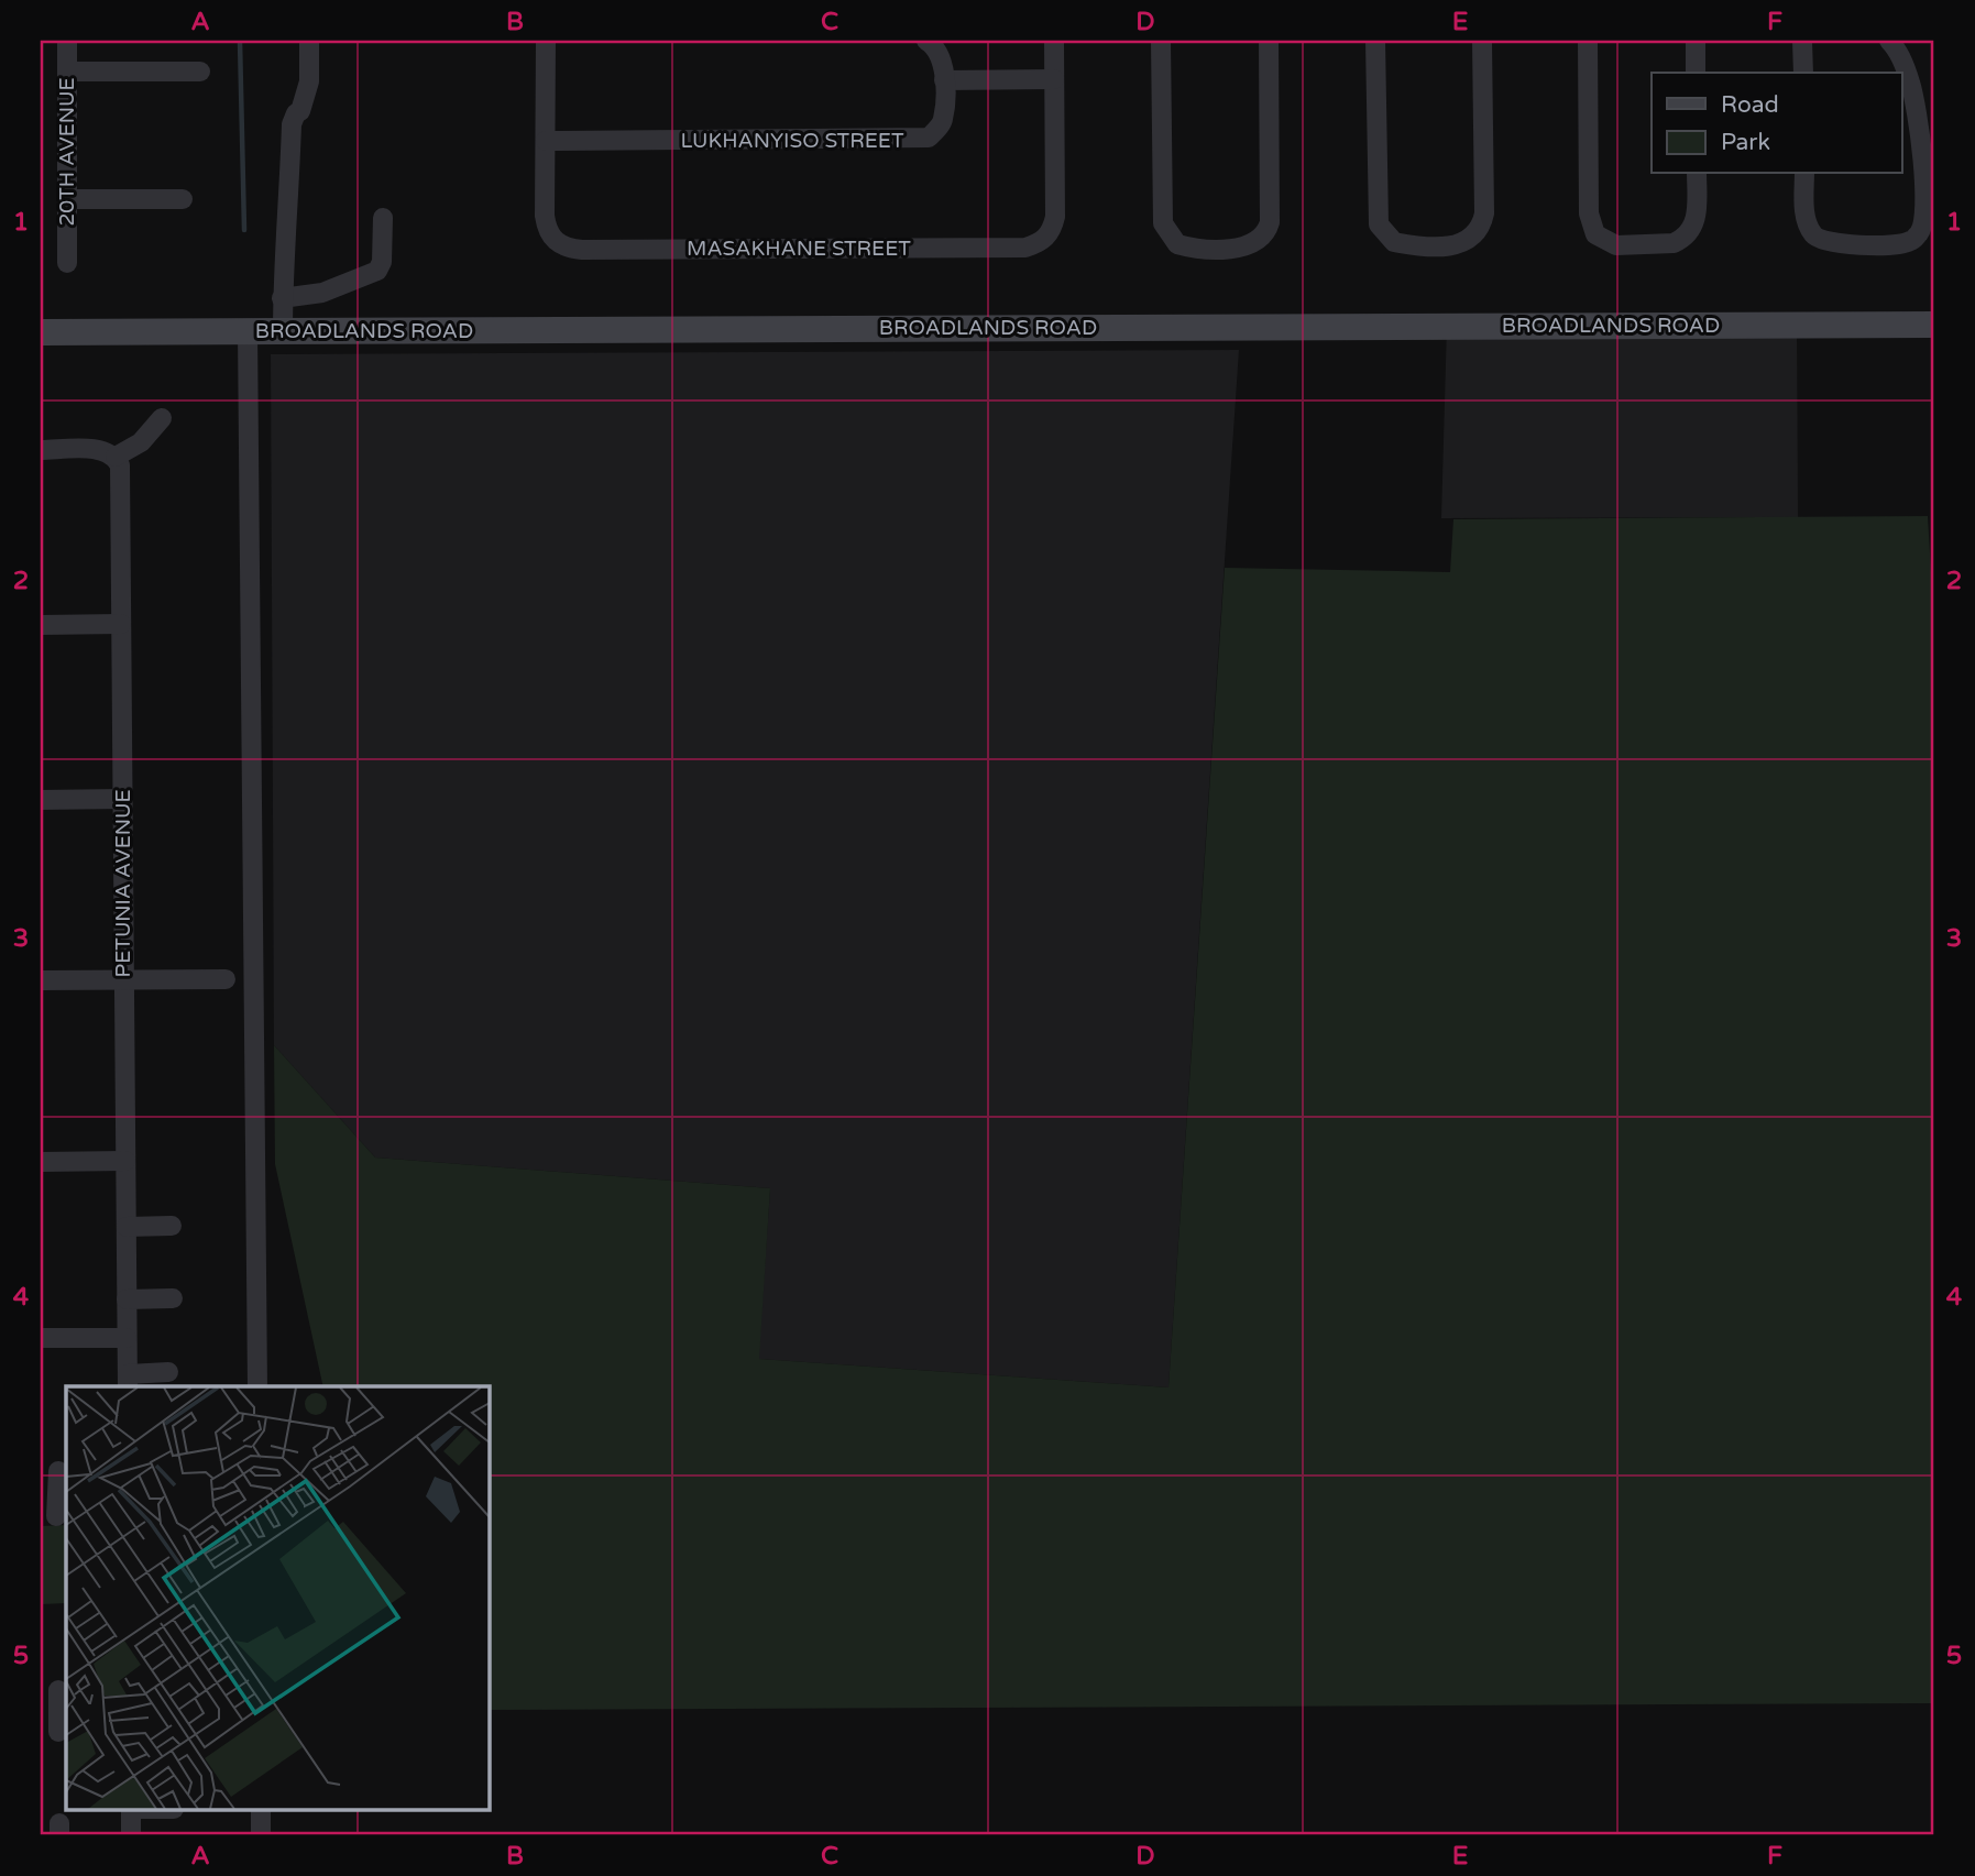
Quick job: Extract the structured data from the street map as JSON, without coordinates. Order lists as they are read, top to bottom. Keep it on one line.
{"streets":{"main road":["BROADLANDS ROAD"],"street":["LUKHANYISO STREET","20TH AVENUE","MASAKHANE STREET","PETUNIA AVENUE"]},"crossings":[["LUKHANYISO STREET","MASAKHANE STREET"]],"legend":["Road","Park"],"grid":{"columns":["A","B","C","D","E","F"],"rows":["1","2","3","4","5"]}}
